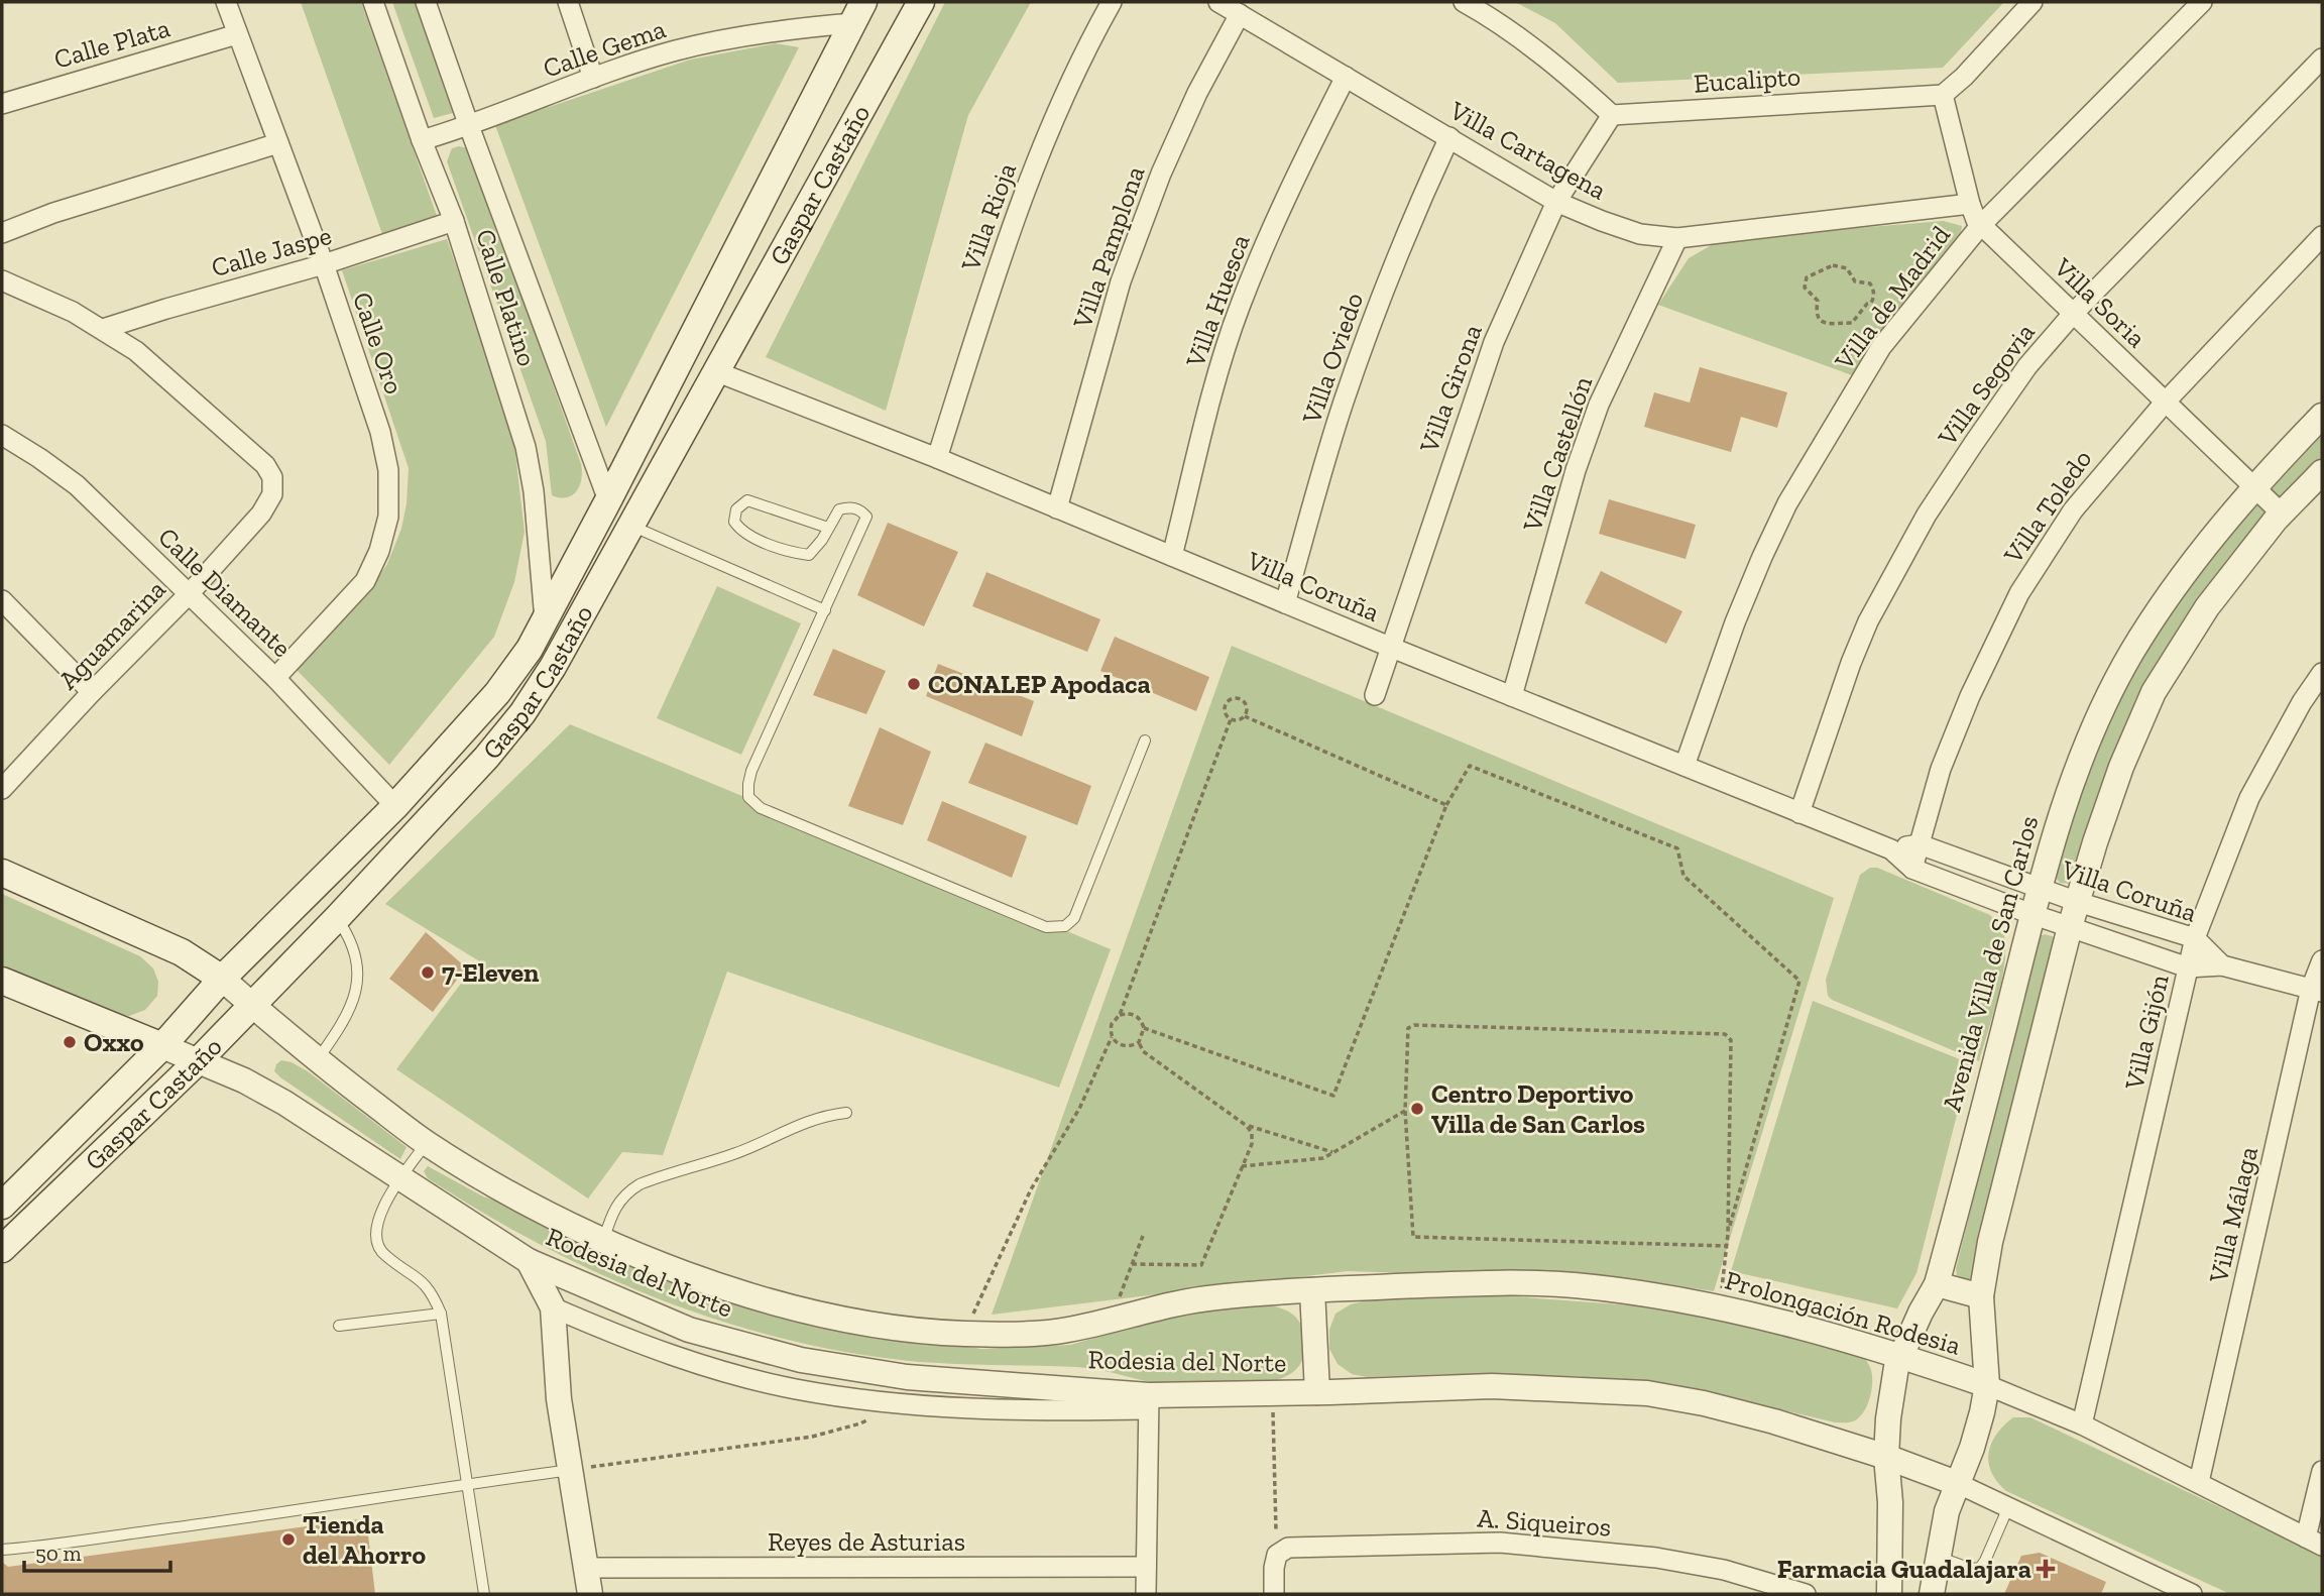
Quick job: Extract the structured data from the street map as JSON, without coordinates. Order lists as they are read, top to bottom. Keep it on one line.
{"streets":{"main road":["Gaspar Castaño"],"street":["Calle Plata","Calle Gema","Eucalipto","Villa Cartagena","Villa Rioja","Villa Pamplona","Calle Jaspe","Calle Platino","Villa de Madrid","Villa Huesca","Villa Soria","Calle Oro","Villa Oviedo","Villa Segovia","Villa Girona","Villa Castellón","Villa Toledo","Villa Coruña","Calle Diamante","Aguamarina","Avenida Villa de San Carlos","Villa Gijón","Villa Málaga","Rodesia del Norte","Prolongación Rodesia","A. Siqueiros","Reyes de Asturias"]},"crossings":[["Calle Plata","Calle Oro"],["Calle Gema","Gaspar Castaño"],["Calle Gema","Calle Platino"],["Eucalipto","Villa Soria"],["Eucalipto","Villa Girona"],["Villa Cartagena","Villa Pamplona"],["Villa Cartagena","Villa Huesca"],["Villa Cartagena","Villa Soria"],["Villa Cartagena","Villa Oviedo"],["Villa Cartagena","Villa Girona"],["Villa Cartagena","Villa Castellón"],["Gaspar Castaño","Calle Platino"],["Gaspar Castaño","Villa Coruña"],["Gaspar Castaño","Calle Diamante"],["Gaspar Castaño","Rodesia del Norte"],["Villa Rioja","Villa Coruña"],["Villa Pamplona","Villa Coruña"],["Calle Jaspe","Calle Platino"],["Calle Jaspe","Calle Oro"],["Calle Jaspe","Aguamarina"],["Villa de Madrid","Villa Soria"],["Villa de Madrid","Villa Coruña"],["Villa Huesca","Villa Coruña"],["Villa Soria","Villa Segovia"],["Villa Soria","Villa Toledo"],["Villa Soria","Avenida Villa de San Carlos"],["Calle Oro","Calle Diamante"],["Villa Oviedo","Villa Coruña"],["Villa Segovia","Villa Coruña"],["Villa Girona","Villa Coruña"],["Villa Castellón","Villa Coruña"],["Villa Toledo","Villa Coruña"],["Villa Coruña","Avenida Villa de San Carlos"],["Villa Coruña","Villa Gijón"],["Villa Coruña","Villa Málaga"],["Calle Diamante","Aguamarina"],["Avenida Villa de San Carlos","Prolongación Rodesia"],["Villa Gijón","Prolongación Rodesia"],["Villa Málaga","Prolongación Rodesia"],["Rodesia del Norte","Prolongación Rodesia"]],"places":{"other":["CONALEP Apodaca","7-Eleven","Oxxo","Centro Deportivo Villa de San Carlos","Tienda del Ahorro"],"health":["Farmacia Guadalajara"]},"scale_bar":"50 m"}
